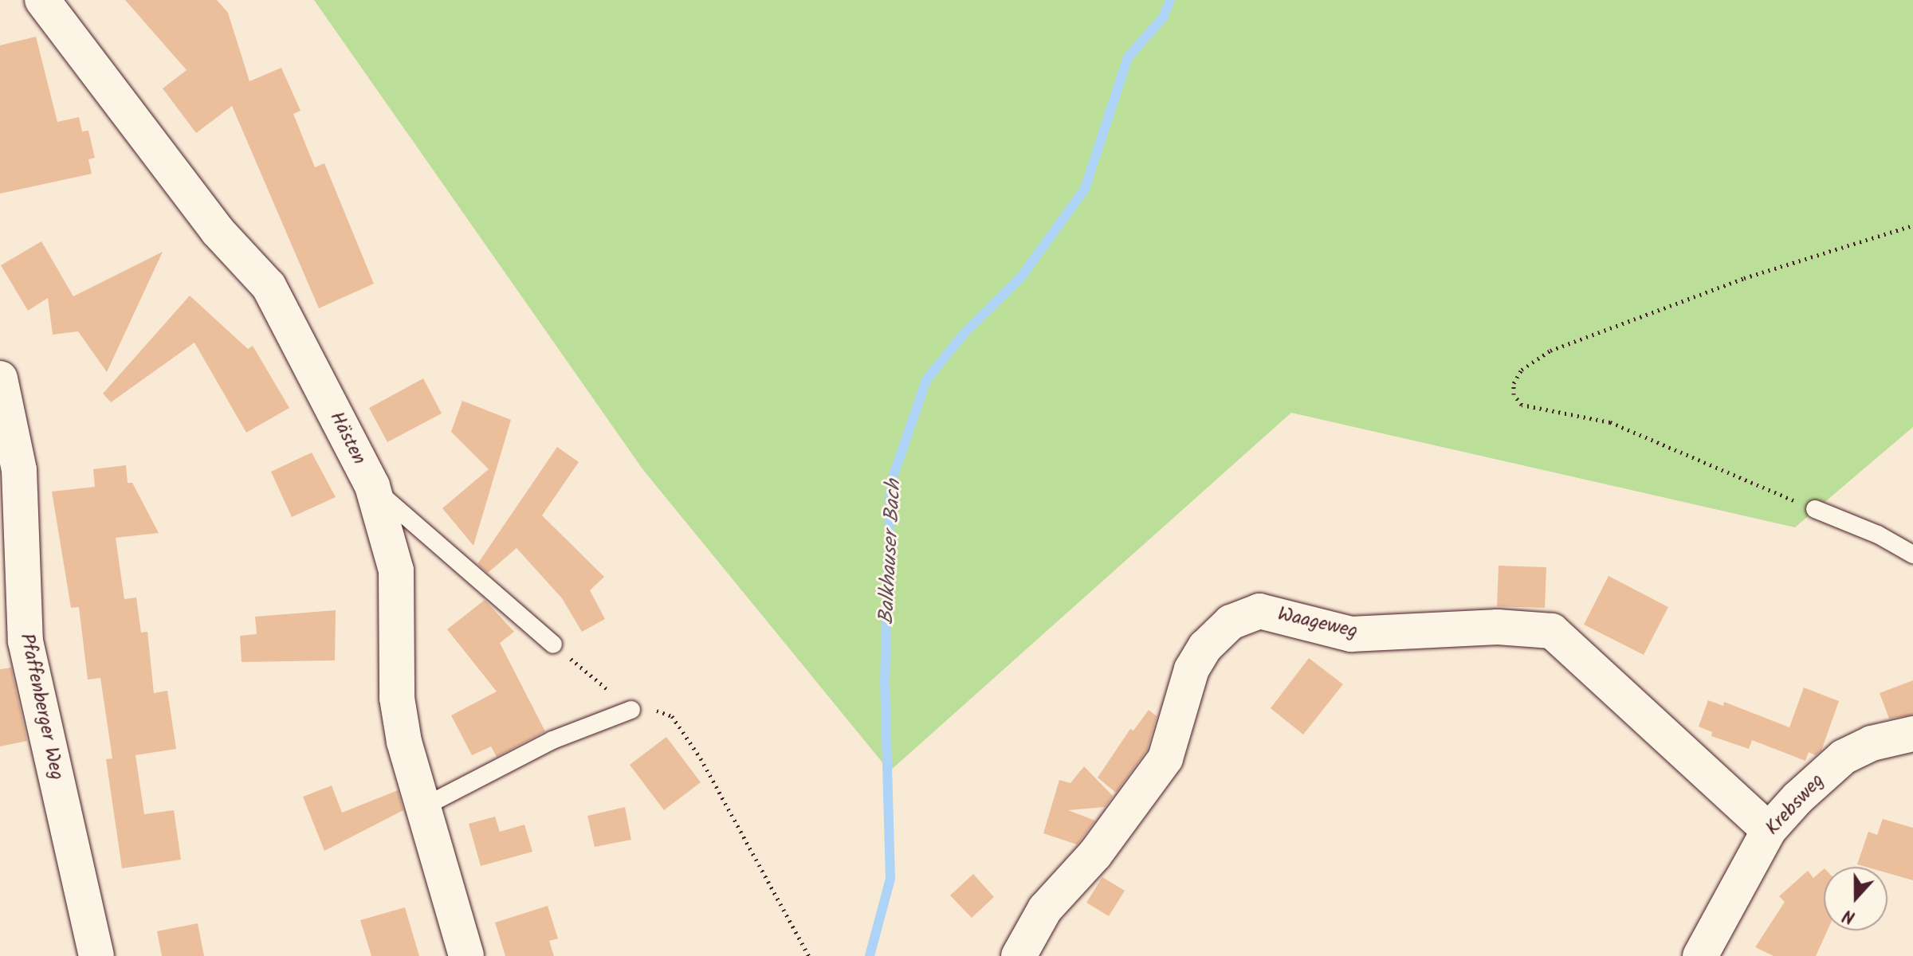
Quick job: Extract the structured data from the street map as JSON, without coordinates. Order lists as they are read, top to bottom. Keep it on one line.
{"streets":{"street":["Hästen","Waageweg","Pfaffenberger Weg","Krebsweg"]},"crossings":[["Waageweg","Krebsweg"]],"water":["Balkhauser Bach"],"north":"bottom"}
